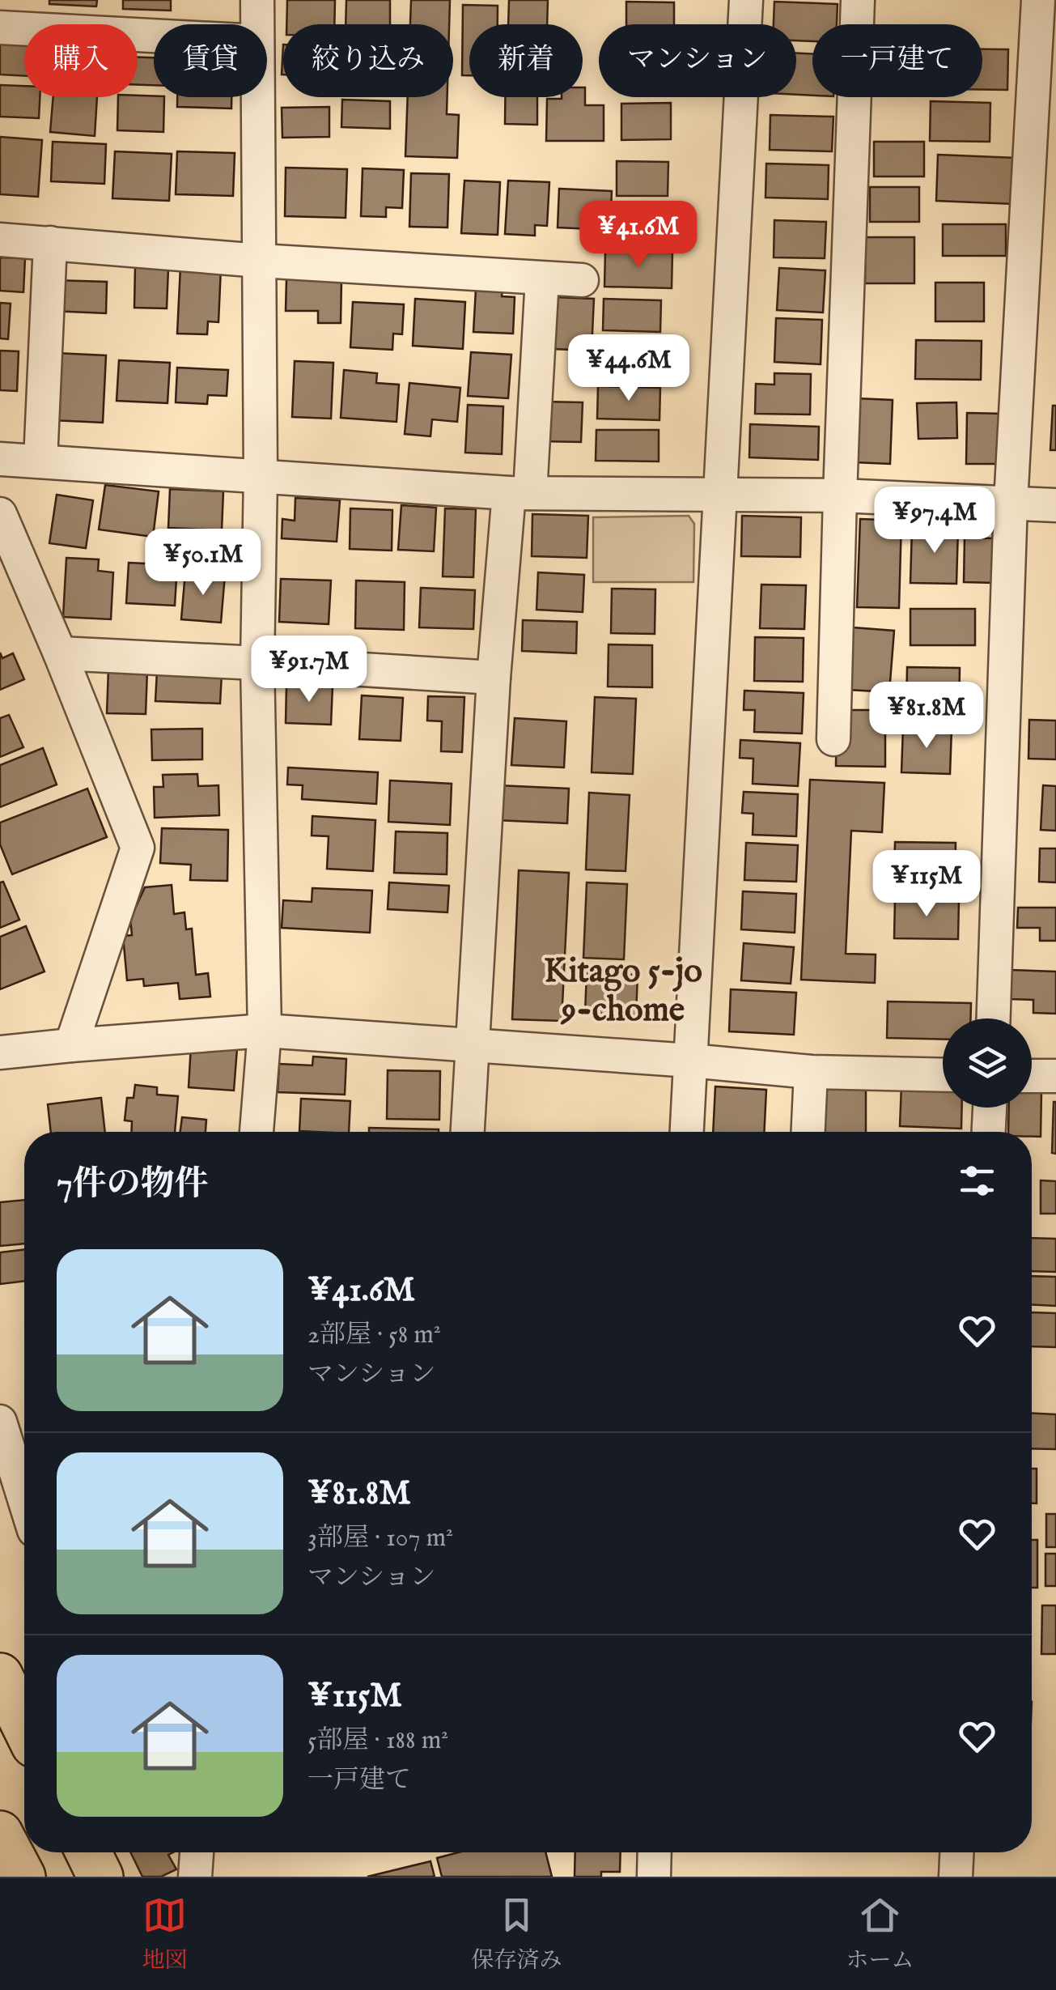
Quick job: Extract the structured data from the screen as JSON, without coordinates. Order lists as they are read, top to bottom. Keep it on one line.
{"districts":["Kitago 5-jo 9-chome"],"page":{"chip":["購入","賃貸","絞り込み","新着","マンション","一戸建て"],"price":["¥41.6M","¥44.6M","¥97.4M","¥50.1M","¥91.7M","¥81.8M","¥115M"],"heading":"7件の物件","list":[{"name":"¥41.6M","note":"2部屋 · 58 m² · マンション"},{"name":"¥81.8M","note":"3部屋 · 107 m² · マンション"},{"name":"¥115M","note":"5部屋 · 188 m² · 一戸建て"}],"tabs":["地図","保存済み","ホーム"]}}
